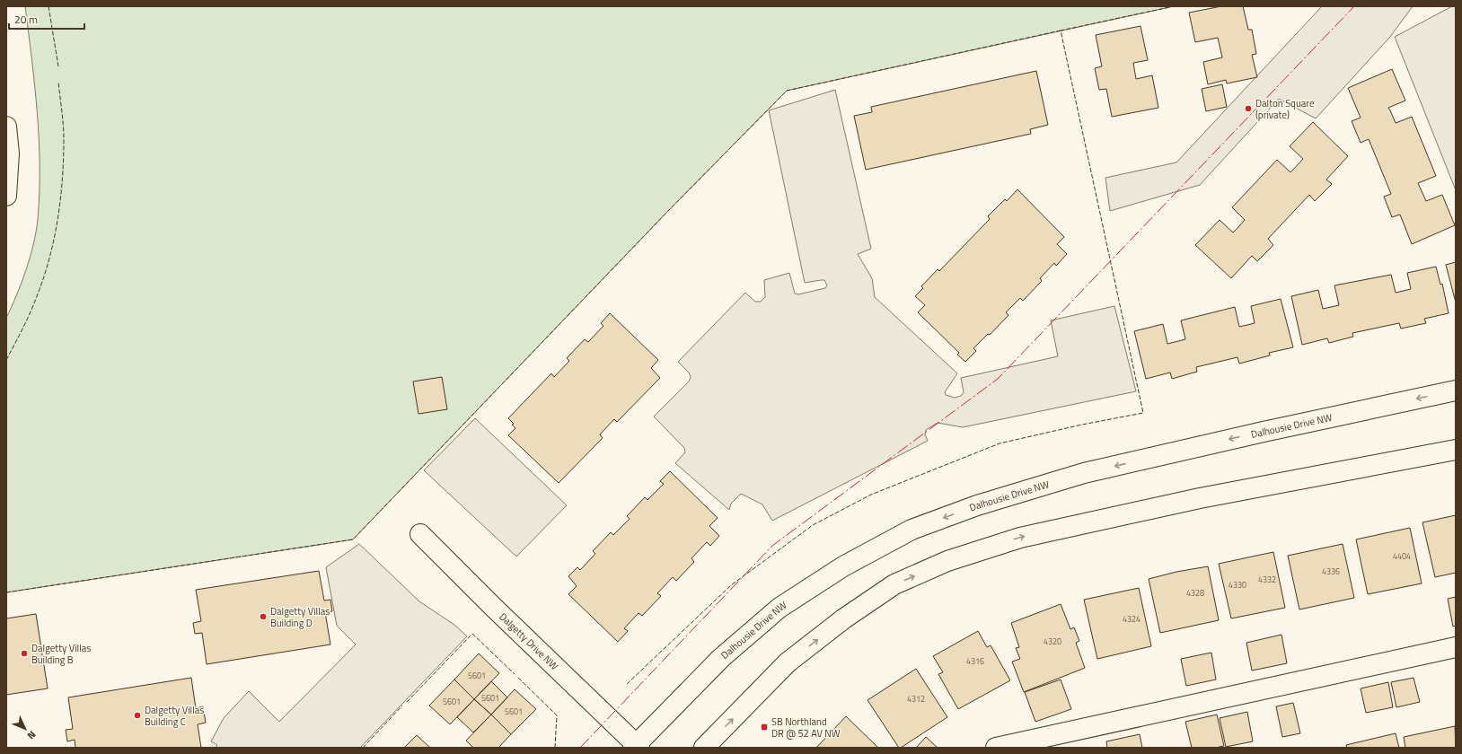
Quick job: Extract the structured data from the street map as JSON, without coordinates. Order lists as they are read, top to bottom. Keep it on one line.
{"streets":{"street":["Dalhousie Drive NW","Dalgetty Drive NW"]},"crossings":[["Dalhousie Drive NW","Dalgetty Drive NW"]],"places":{"other":["Dalton Square (private)","Dalgetty Villas Building D","Dalgetty Villas Building B","Dalgetty Villas Building C"],"transit":["SB Northland DR @ 52 AV NW"]},"house_numbers":["4404","4336","4332","4330","4328","4324","4320","4316","5601","5601","4312","5601","5601"],"scale_bar":"20 m","north":"bottom right"}
